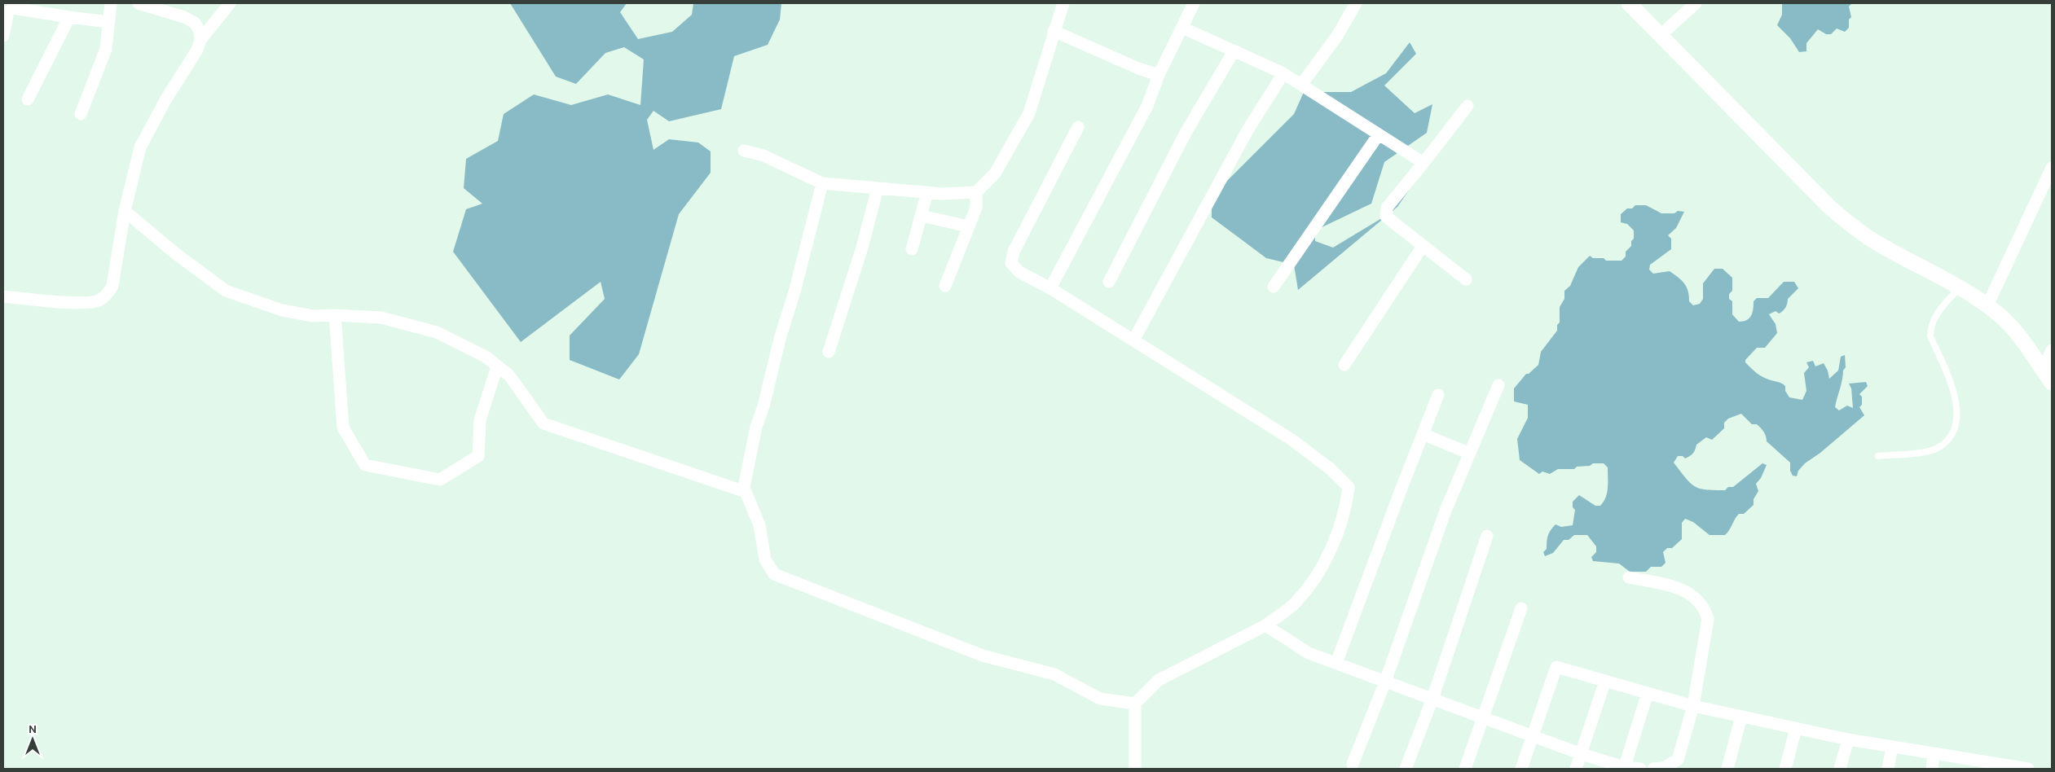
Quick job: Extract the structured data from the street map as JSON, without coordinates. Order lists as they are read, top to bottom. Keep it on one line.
{"north":"top"}
